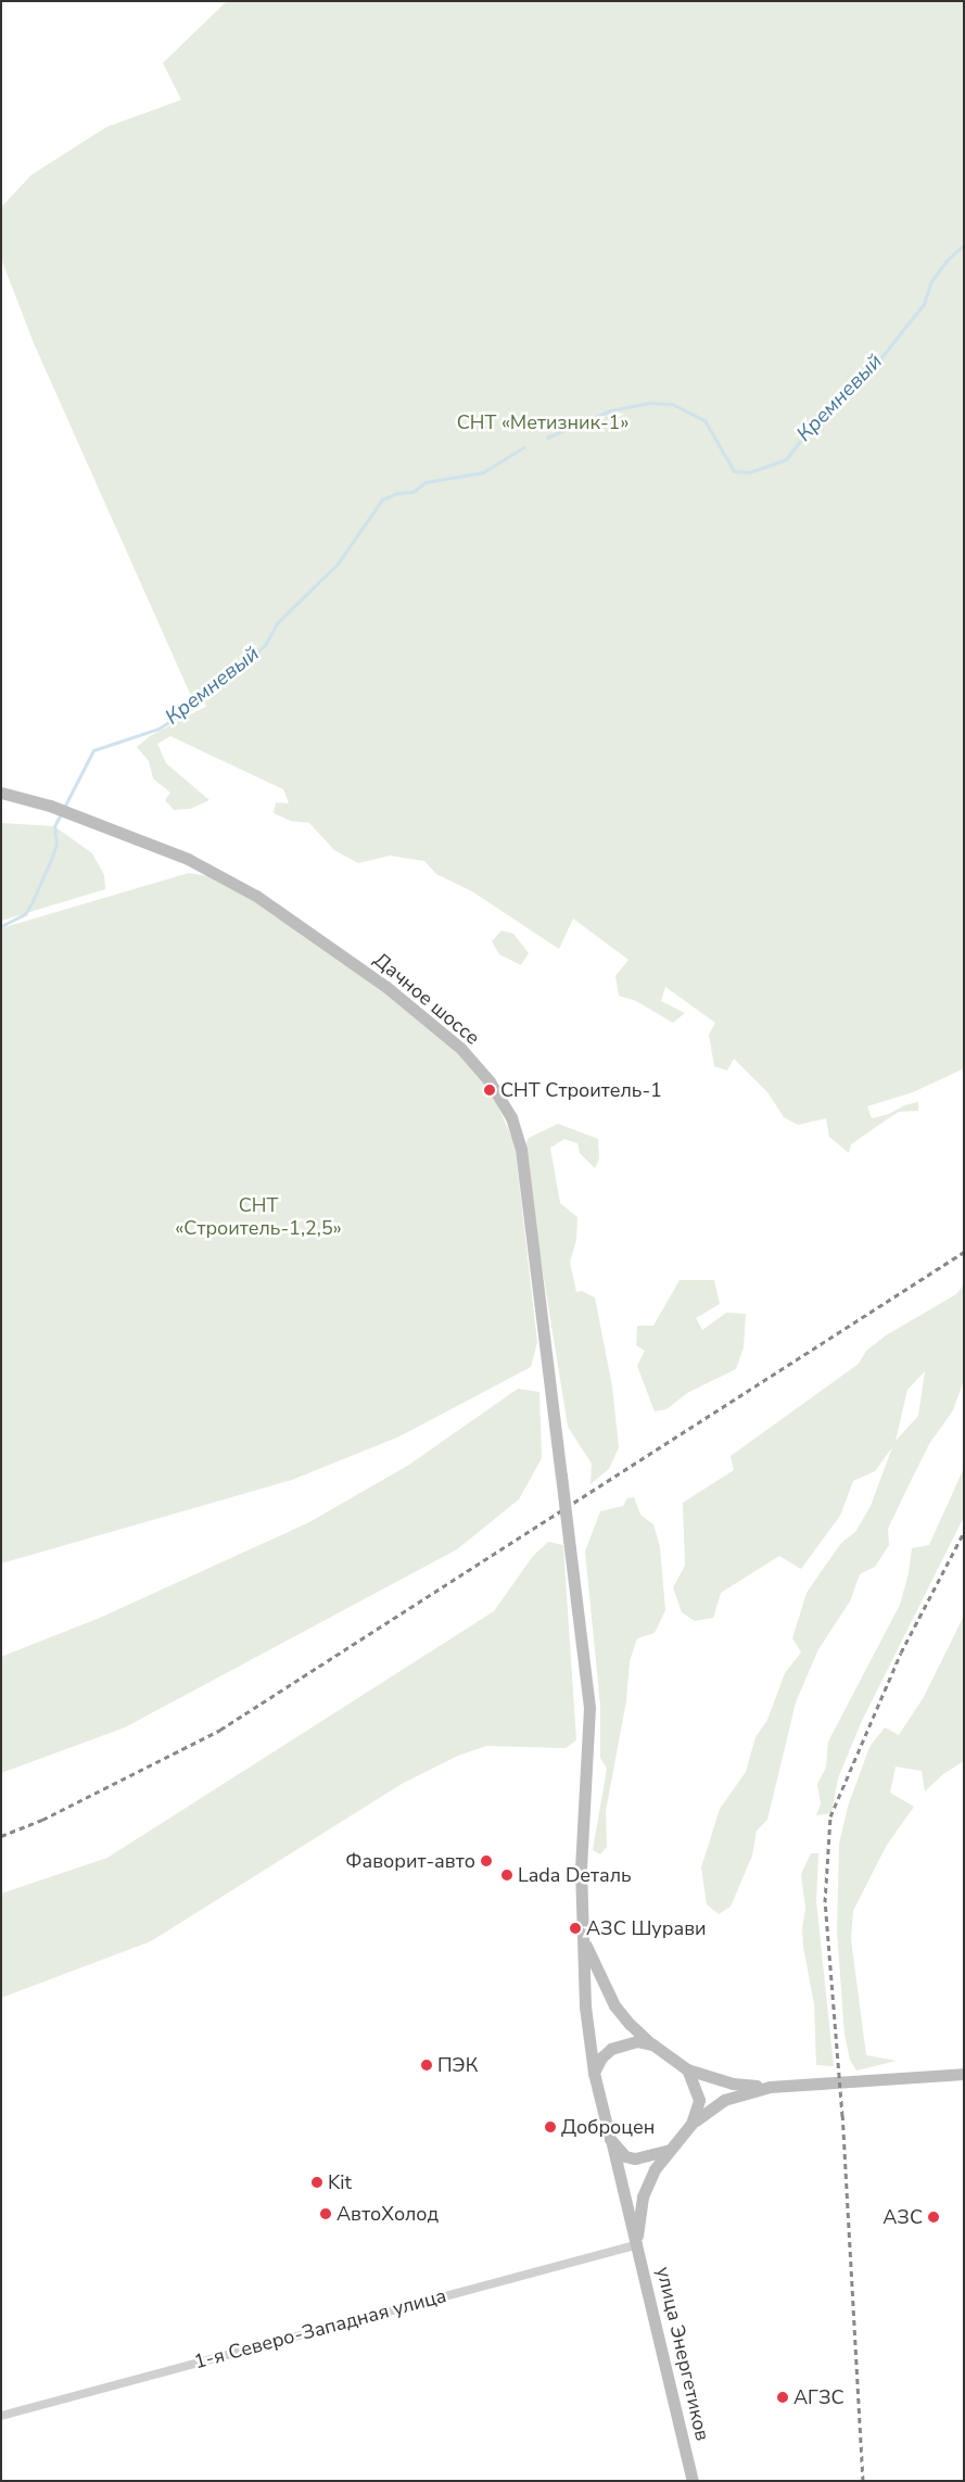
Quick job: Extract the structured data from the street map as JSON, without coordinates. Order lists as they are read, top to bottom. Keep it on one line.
{"streets":{"main road":["Дачное шоссе","улица Энергетиков"],"street":["1-я Северо-Западная улица"]},"crossings":[["Дачное шоссе","улица Энергетиков"],["1-я Северо-Западная улица","улица Энергетиков"]],"water":["Кремневый"],"parks":["СНТ «Метизник-1»","СНТ «Строитель-1,2,5»"],"places":["СНТ Строитель-1","Фаворит-авто","Lada Dеталь","АЗС Шурави","ПЭК","Доброцен","Kit","АвтоХолод","АЗС","АГЗС"]}
